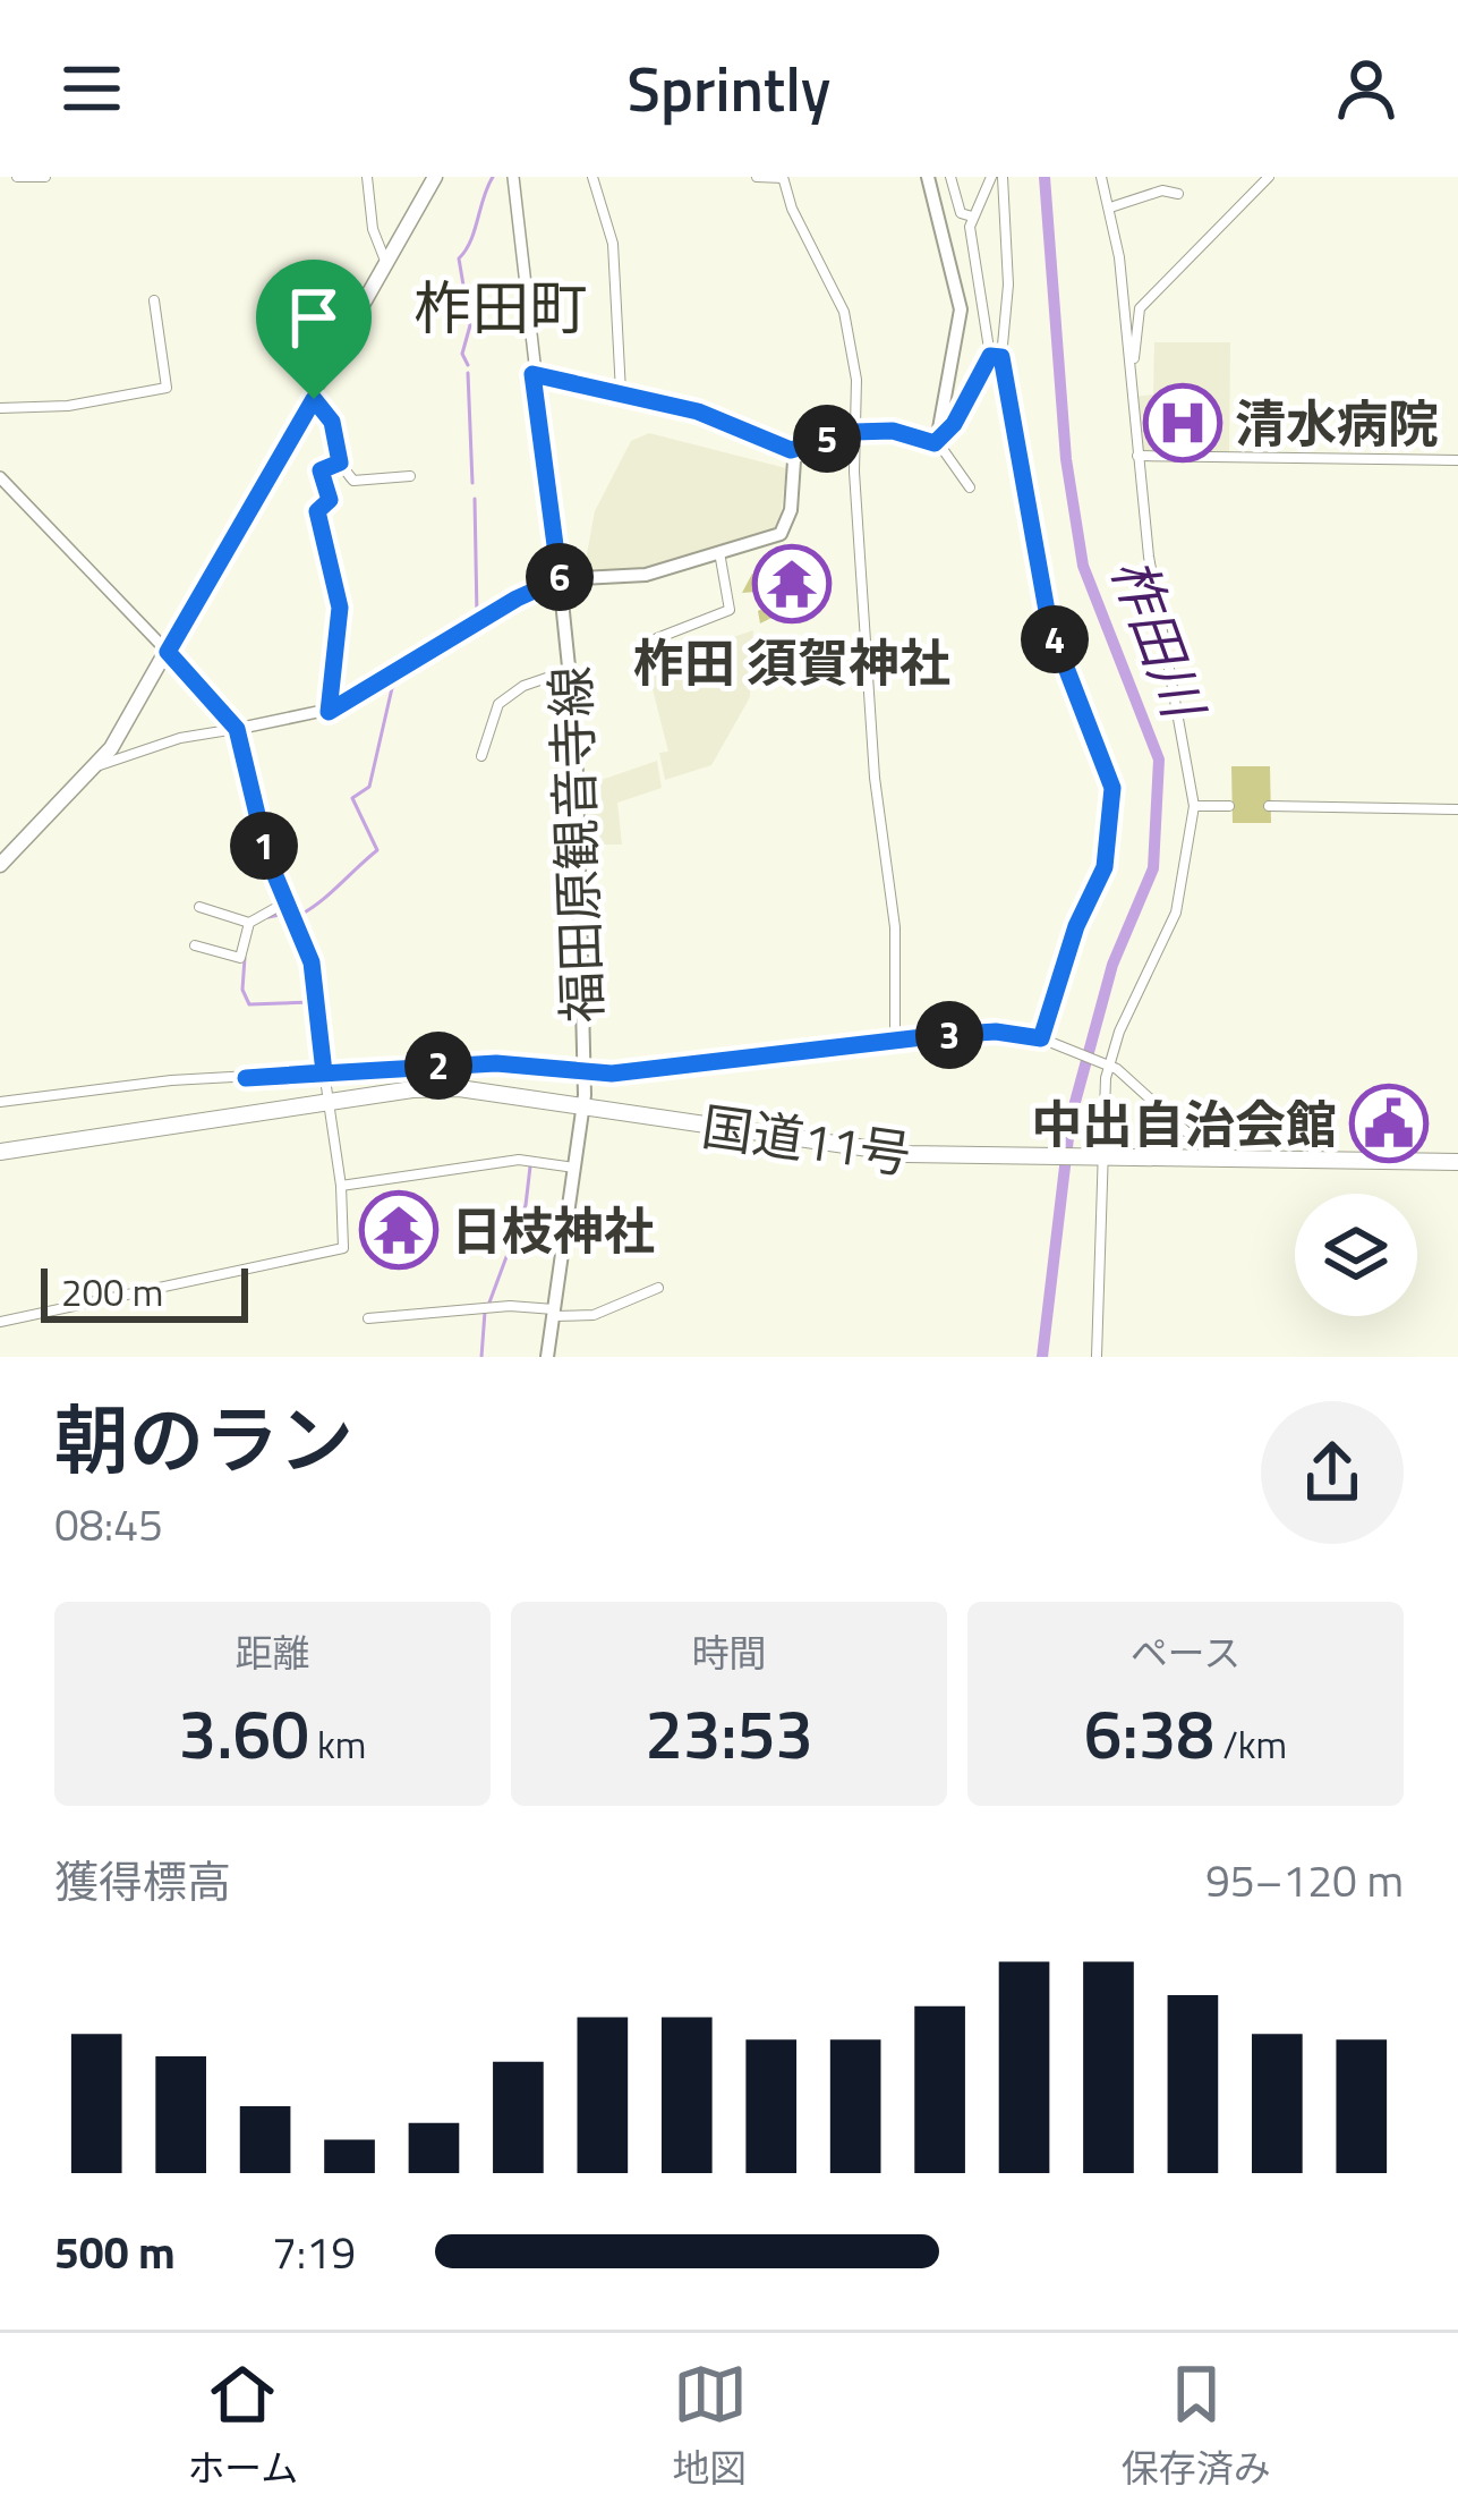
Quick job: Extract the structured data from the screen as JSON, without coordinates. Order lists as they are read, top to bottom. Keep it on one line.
{"streets":{"highway":["国道11号"],"main road":["福田原観音寺線"]},"crossings":[["福田原観音寺線","国道11号"]],"districts":["柞田町"],"water":["柞田川"],"places":{"hospital":["清水病院"],"temple":["柞田 須賀神社","日枝神社"],"public building":["中出自治会館"]},"scale_bar":"200 m","page":{"header":"Sprintly","pins":["5","6","4","1","3","2"],"scale":"200 m","heading":["朝のラン","08:45"],"stats":[["距離","3.60 km"],["時間","23:53"],["ペース","6:38 /km"]],"chart":["獲得標高","95–120 m"],"list":[{"name":"500 m","note":"7:19"}],"tabs":["ホーム","地図","保存済み"]}}
